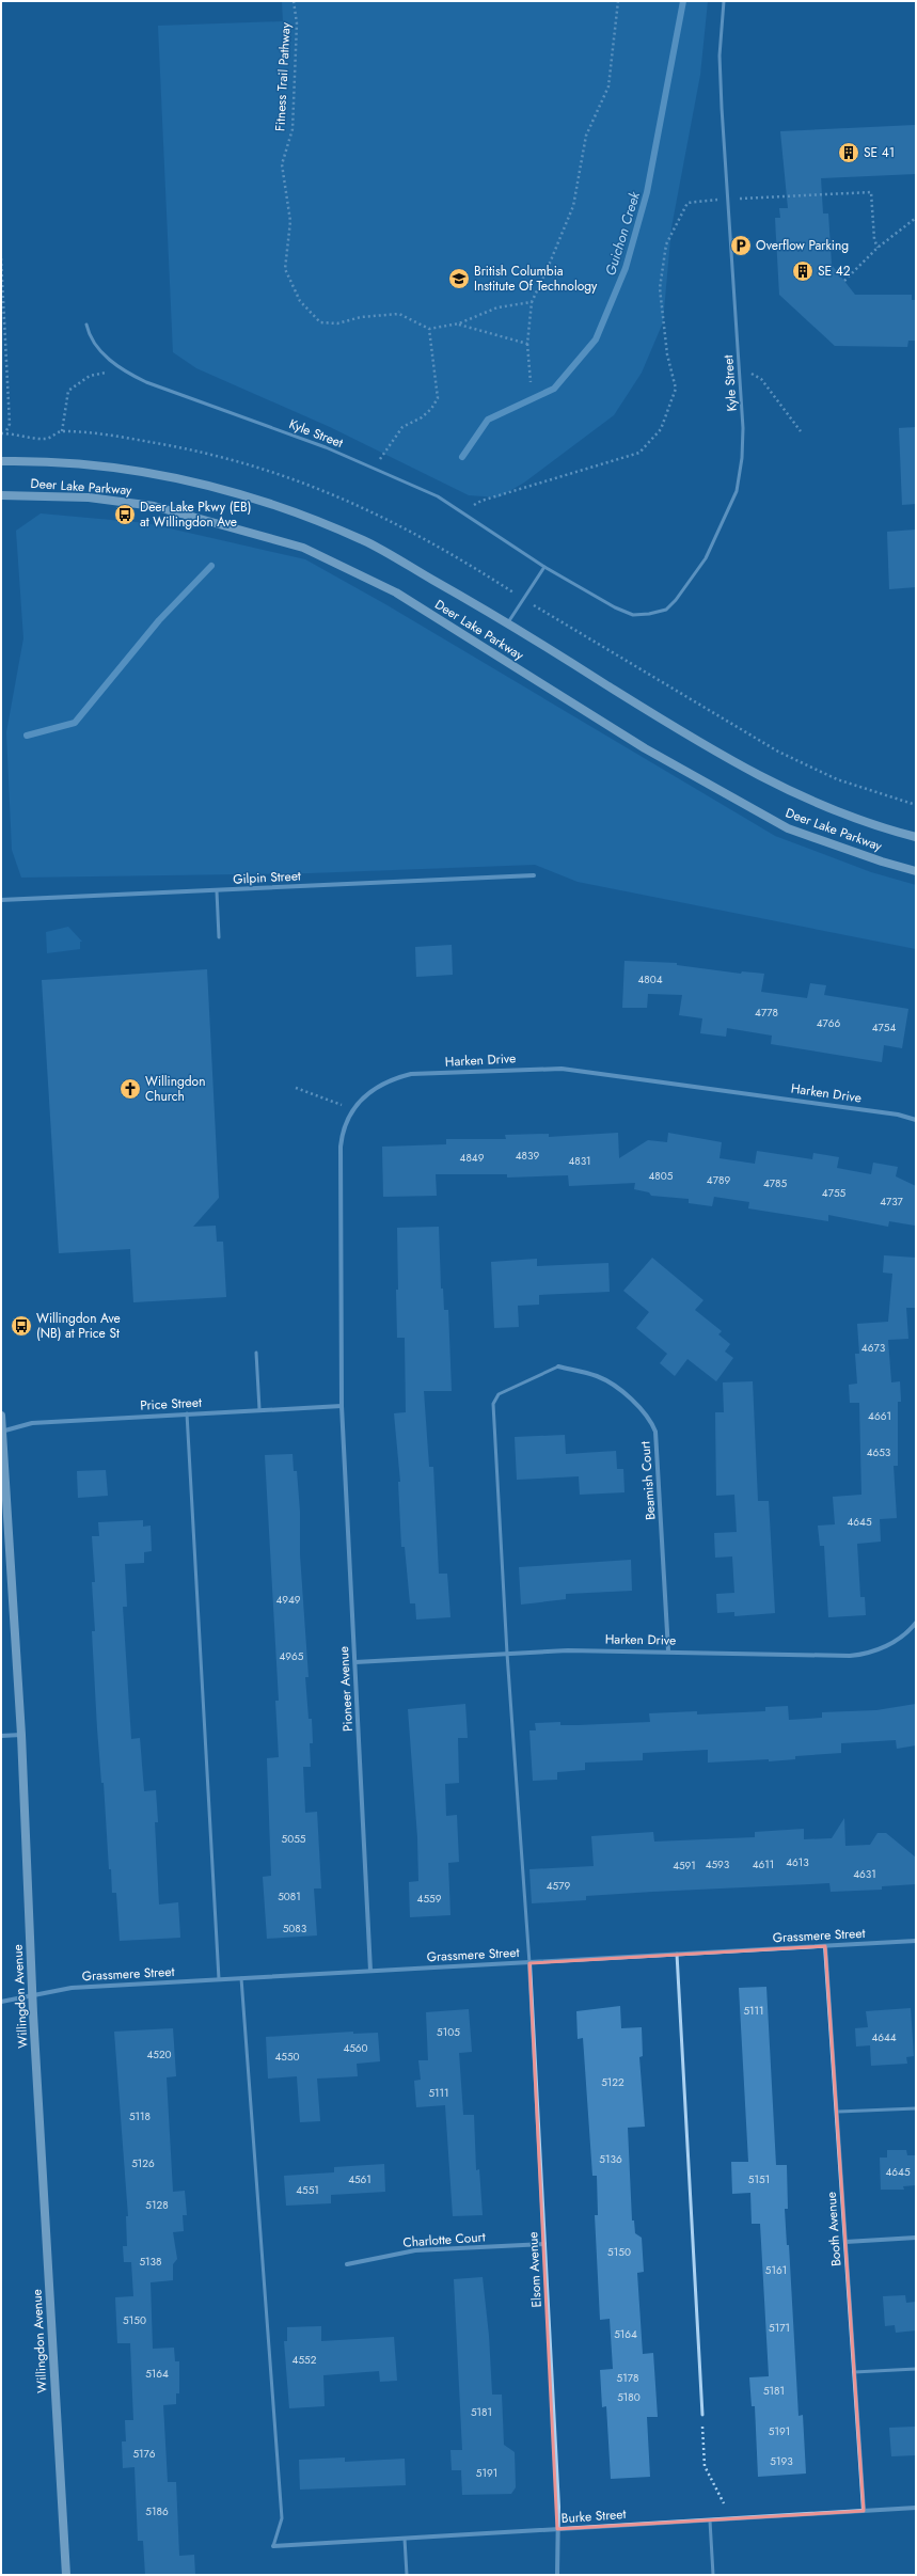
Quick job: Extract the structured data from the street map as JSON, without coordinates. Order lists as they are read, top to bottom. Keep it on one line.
{"streets":{"main road":["Deer Lake Parkway","Willingdon Avenue"],"street":["Gilpin Street","Harken Drive","Price Street","Beamish Court","Pioneer Avenue","Grassmere Street","Booth Avenue","Charlotte Court","Elsom Avenue","Burke Street"],"lane":["Kyle Street"],"path":["Fitness Trail Pathway"]},"crossings":[["Harken Drive","Price Street"],["Harken Drive","Beamish Court"],["Harken Drive","Pioneer Avenue"],["Price Street","Pioneer Avenue"],["Price Street","Willingdon Avenue"],["Pioneer Avenue","Grassmere Street"],["Grassmere Street","Willingdon Avenue"],["Grassmere Street","Booth Avenue"],["Grassmere Street","Elsom Avenue"],["Booth Avenue","Burke Street"],["Charlotte Court","Elsom Avenue"],["Elsom Avenue","Burke Street"]],"water":["Guichon Creek"],"places":{"building":["SE 41","SE 42"],"parking":["Overflow Parking"],"school or university":["British Columbia Institute Of Technology"],"bus stop":["Deer Lake Pkwy (EB) at Willingdon Ave","Willingdon Ave (NB) at Price St"],"church":["Willingdon Church"]},"house_numbers":["4804","4778","4766","4754","4839","4849","4831","4805","4789","4785","4755","4737","4673","4661","4653","4645","4949","4965","5055","4613","4593","4611","4591","4631","4579","5081","4559","5083","5111","5105","4644","4560","4520","4550","5122","5111","5118","5136","5126","4645","4561","5151","4551","5128","5150","5138","5161","5150","5171","5164","4552","5164","5178","5181","5180","5181","5191","5176","5193","5191","5186"]}
